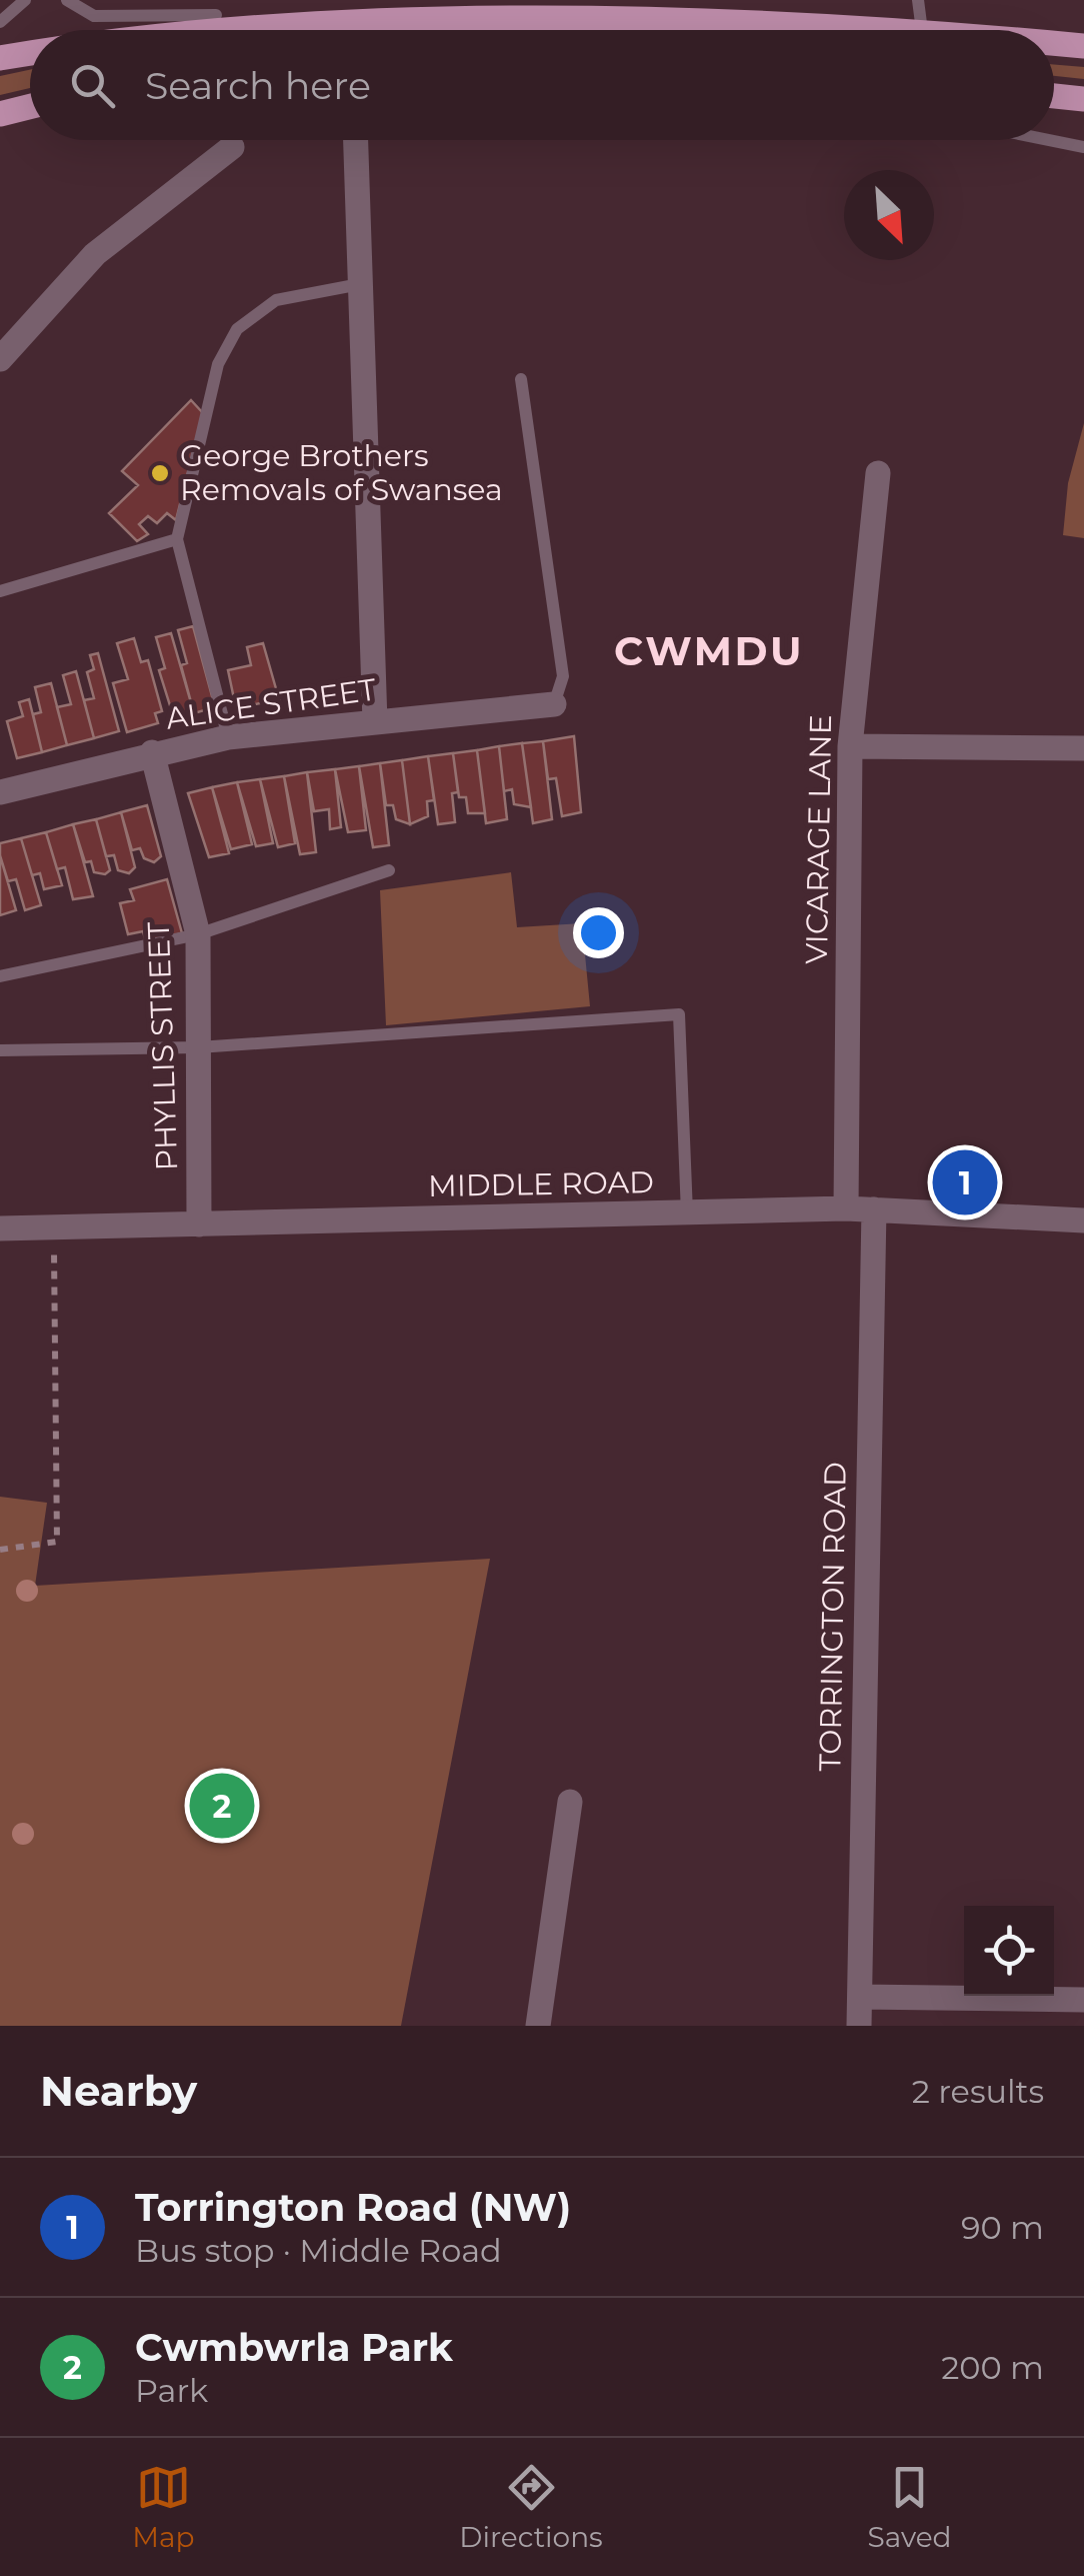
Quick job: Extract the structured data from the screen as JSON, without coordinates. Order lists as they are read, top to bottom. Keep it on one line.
{"streets":{"street":["ALICE STREET","VICARAGE LANE","PHYLLIS STREET","MIDDLE ROAD","TORRINGTON ROAD"]},"crossings":[["ALICE STREET","PHYLLIS STREET"],["VICARAGE LANE","MIDDLE ROAD"],["PHYLLIS STREET","MIDDLE ROAD"],["MIDDLE ROAD","TORRINGTON ROAD"]],"districts":["CWMDU"],"places":["George Brothers Removals of Swansea"],"north":"bottom right","page":{"search":"Search here","pins":["1","2"],"heading":["Nearby","2 results"],"list":[{"mark":"1","name":"Torrington Road (NW)","note":"Bus stop · Middle Road","value":"90 m"},{"mark":"2","name":"Cwmbwrla Park","note":"Park","value":"200 m"}],"nav":["Map","Directions","Saved"]}}
